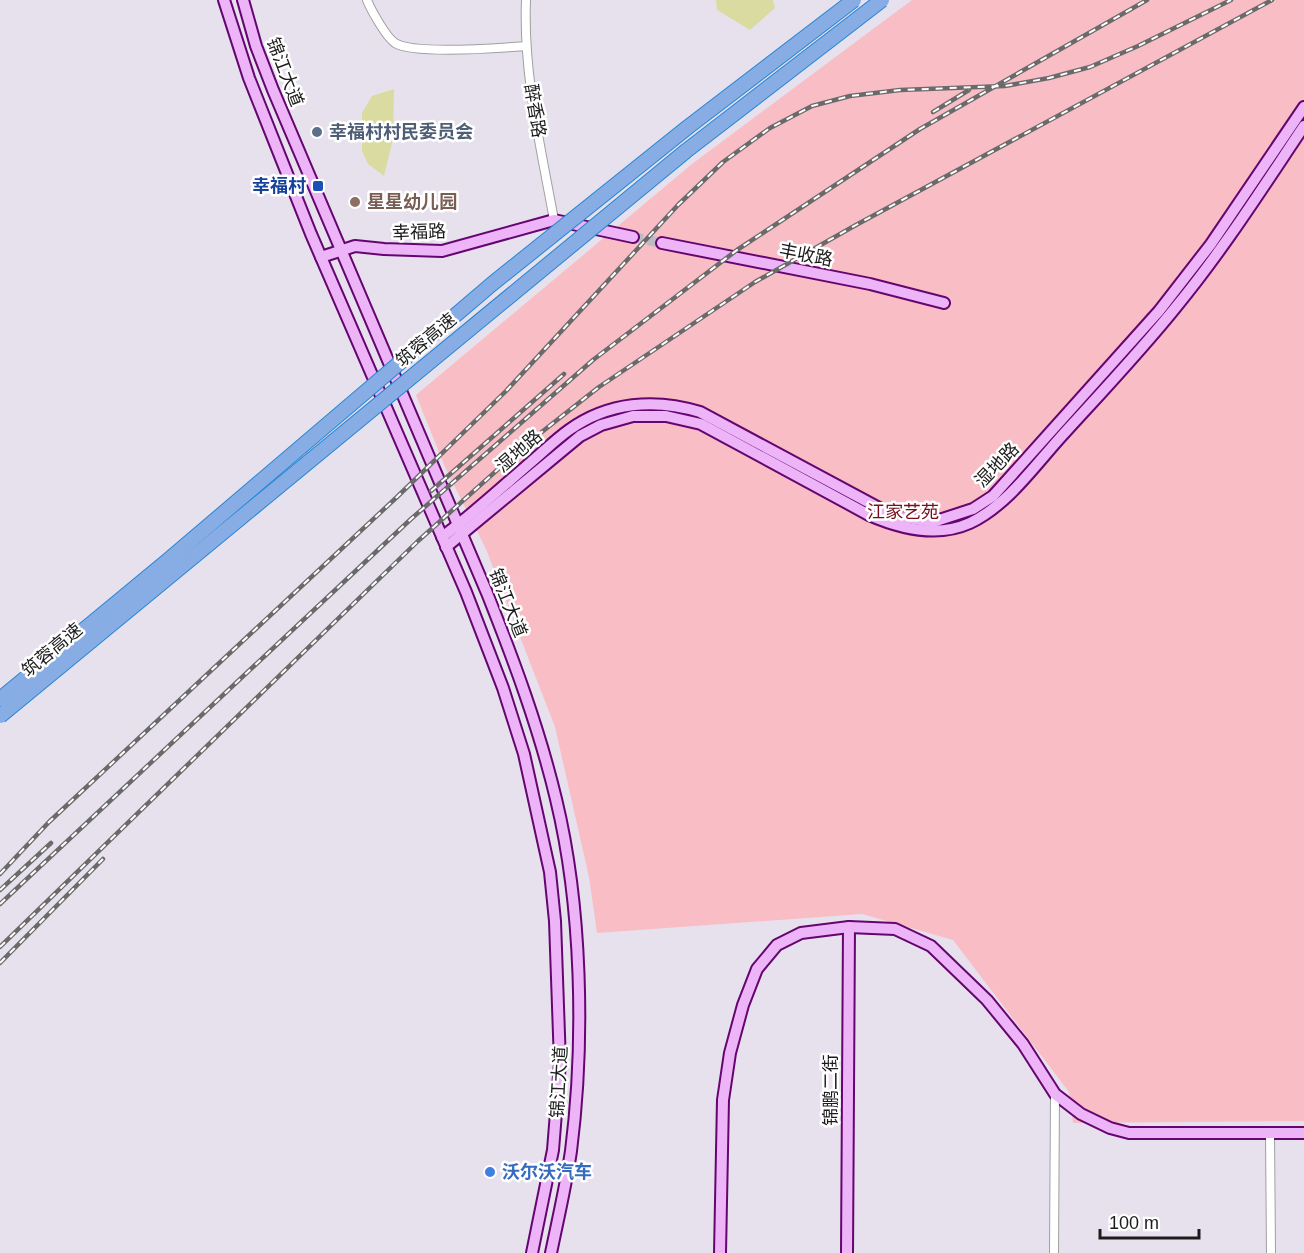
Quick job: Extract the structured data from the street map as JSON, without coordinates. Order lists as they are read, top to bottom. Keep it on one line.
{"streets":{"highway":["筑蓉高速"],"street":["锦江大道","醉香路","幸福路","丰收路","湿地路","锦鹏二街"]},"crossings":[["锦江大道","幸福路"],["锦江大道","湿地路"],["醉香路","幸福路"]],"parks":["江家艺苑"],"places":{"other":["幸福村村民委员会","星星幼儿园","沃尔沃汽车"],"transit":["幸福村"]},"scale_bar":"100 m"}
